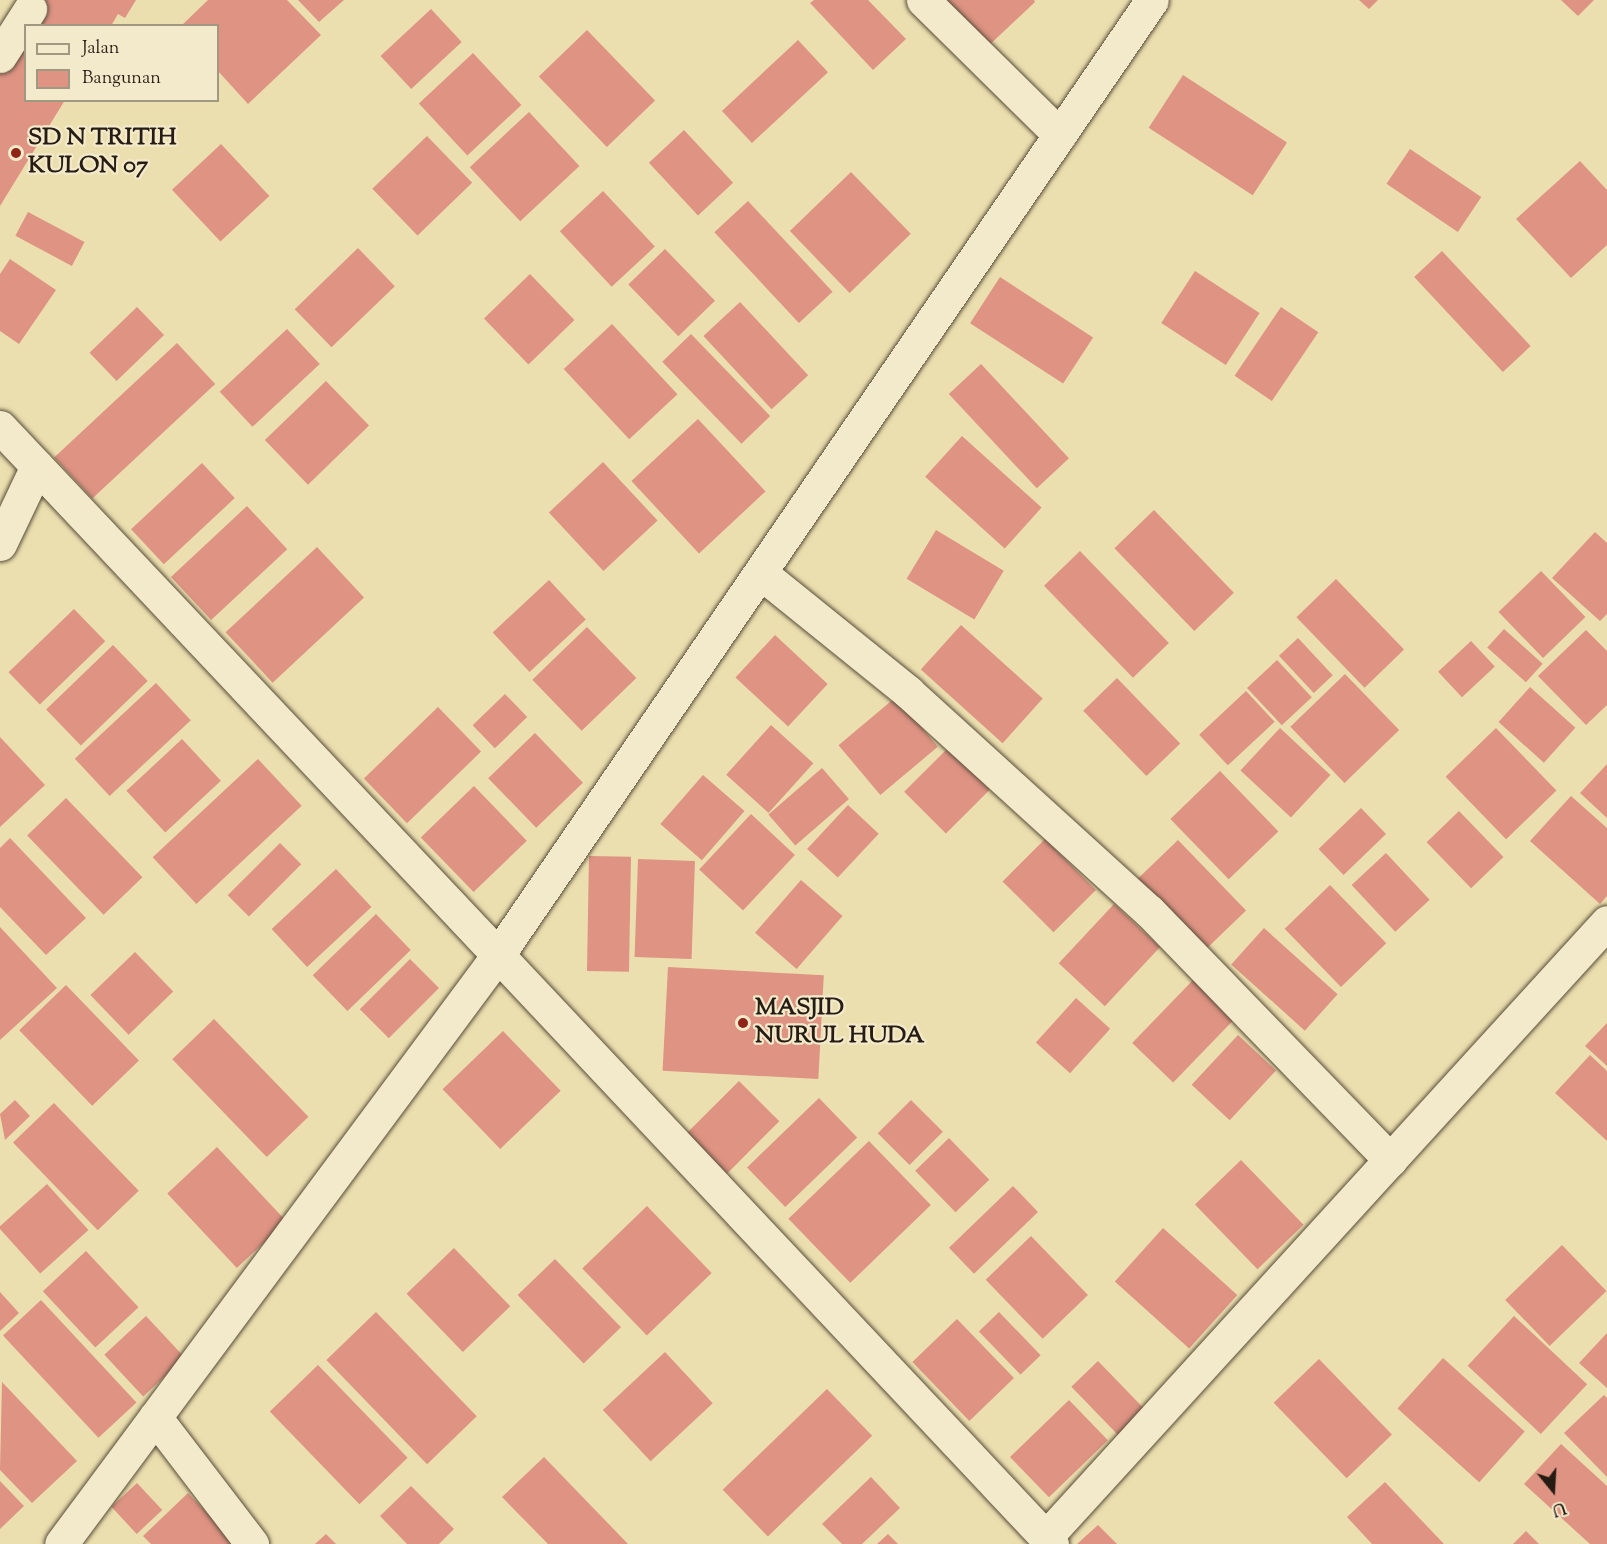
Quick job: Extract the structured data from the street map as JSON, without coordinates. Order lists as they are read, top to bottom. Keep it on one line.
{"places":["SD N TRITIH KULON 07","MASJID NURUL HUDA"],"legend":["Jalan","Bangunan"],"north":"bottom"}
